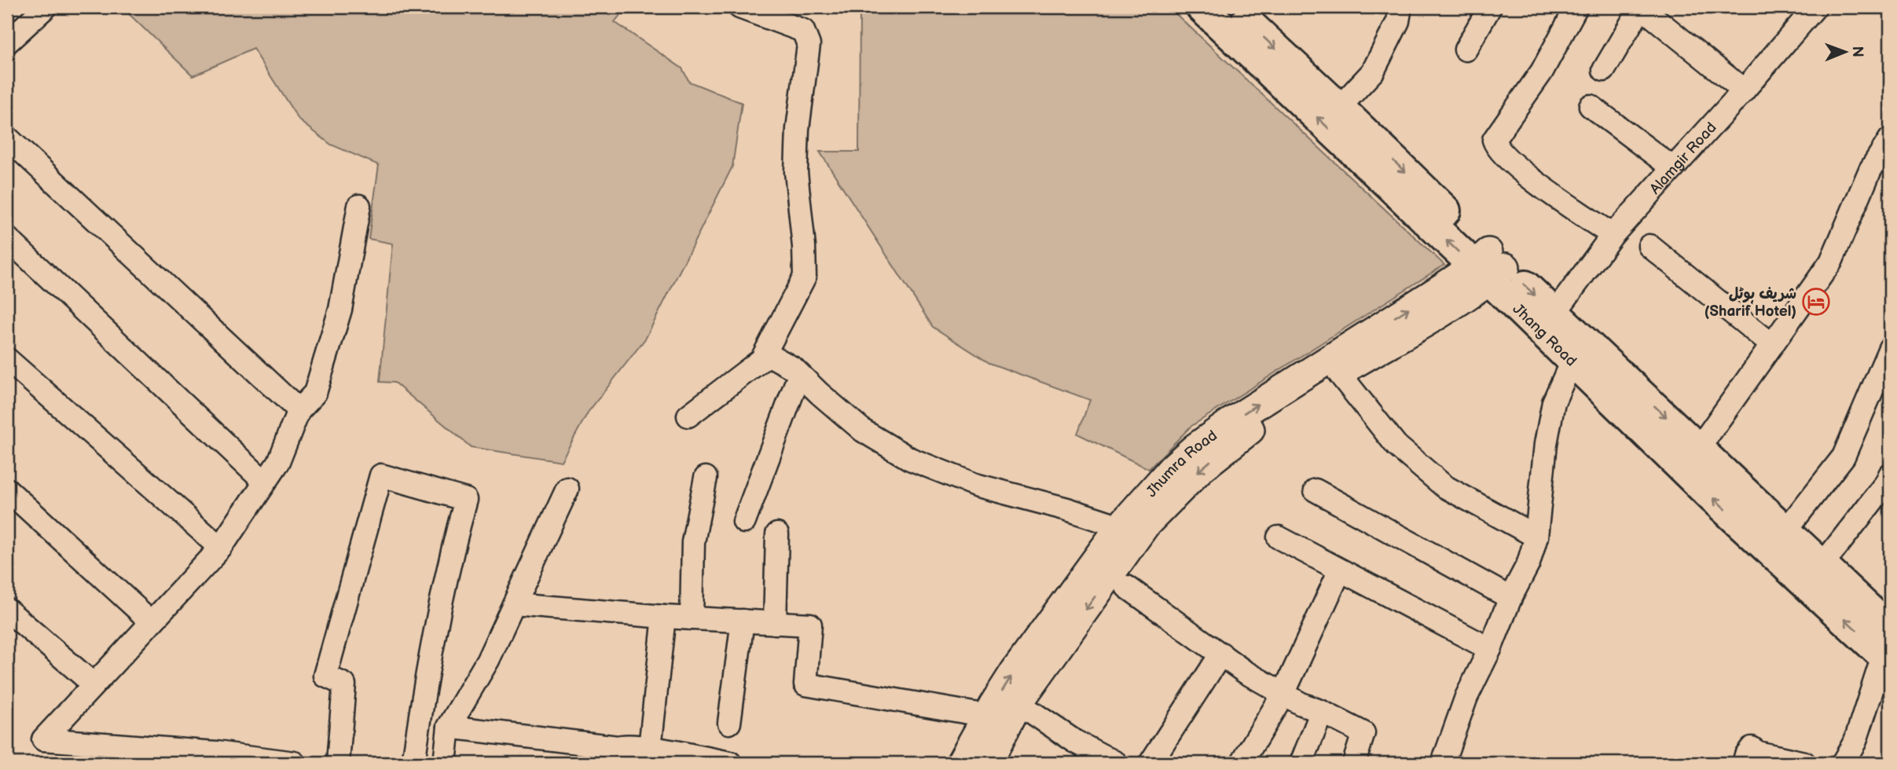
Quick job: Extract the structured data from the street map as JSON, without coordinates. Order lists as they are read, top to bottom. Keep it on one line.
{"streets":{"highway":["Jhang Road"],"main road":["Jhumra Road"],"street":["Alamgir Road"]},"crossings":[["Alamgir Road","Jhang Road"],["Jhang Road","Jhumra Road"]],"places":{"hotel":["شریف ہوٹل (Sharif Hotel)"]},"north":"right"}
